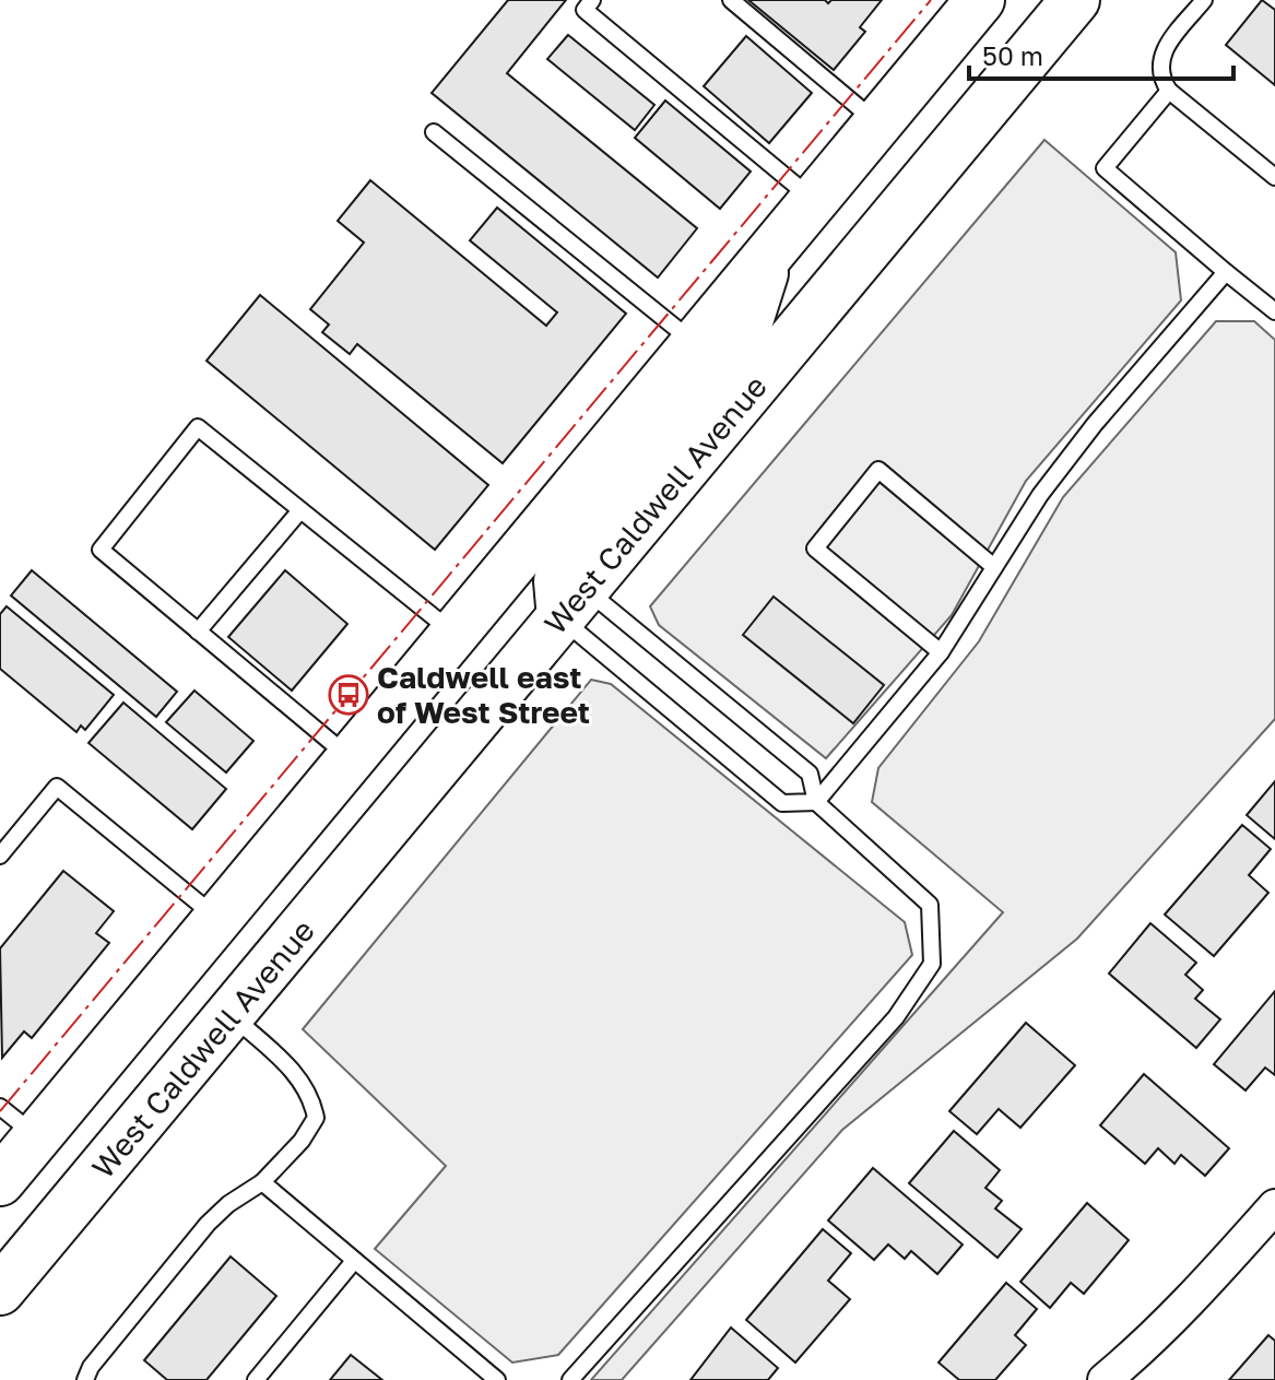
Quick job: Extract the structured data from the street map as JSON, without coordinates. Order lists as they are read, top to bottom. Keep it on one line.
{"streets":{"main road":["West Caldwell Avenue"]},"places":{"bus stop":["Caldwell east of West Street"]},"scale_bar":"50 m"}
